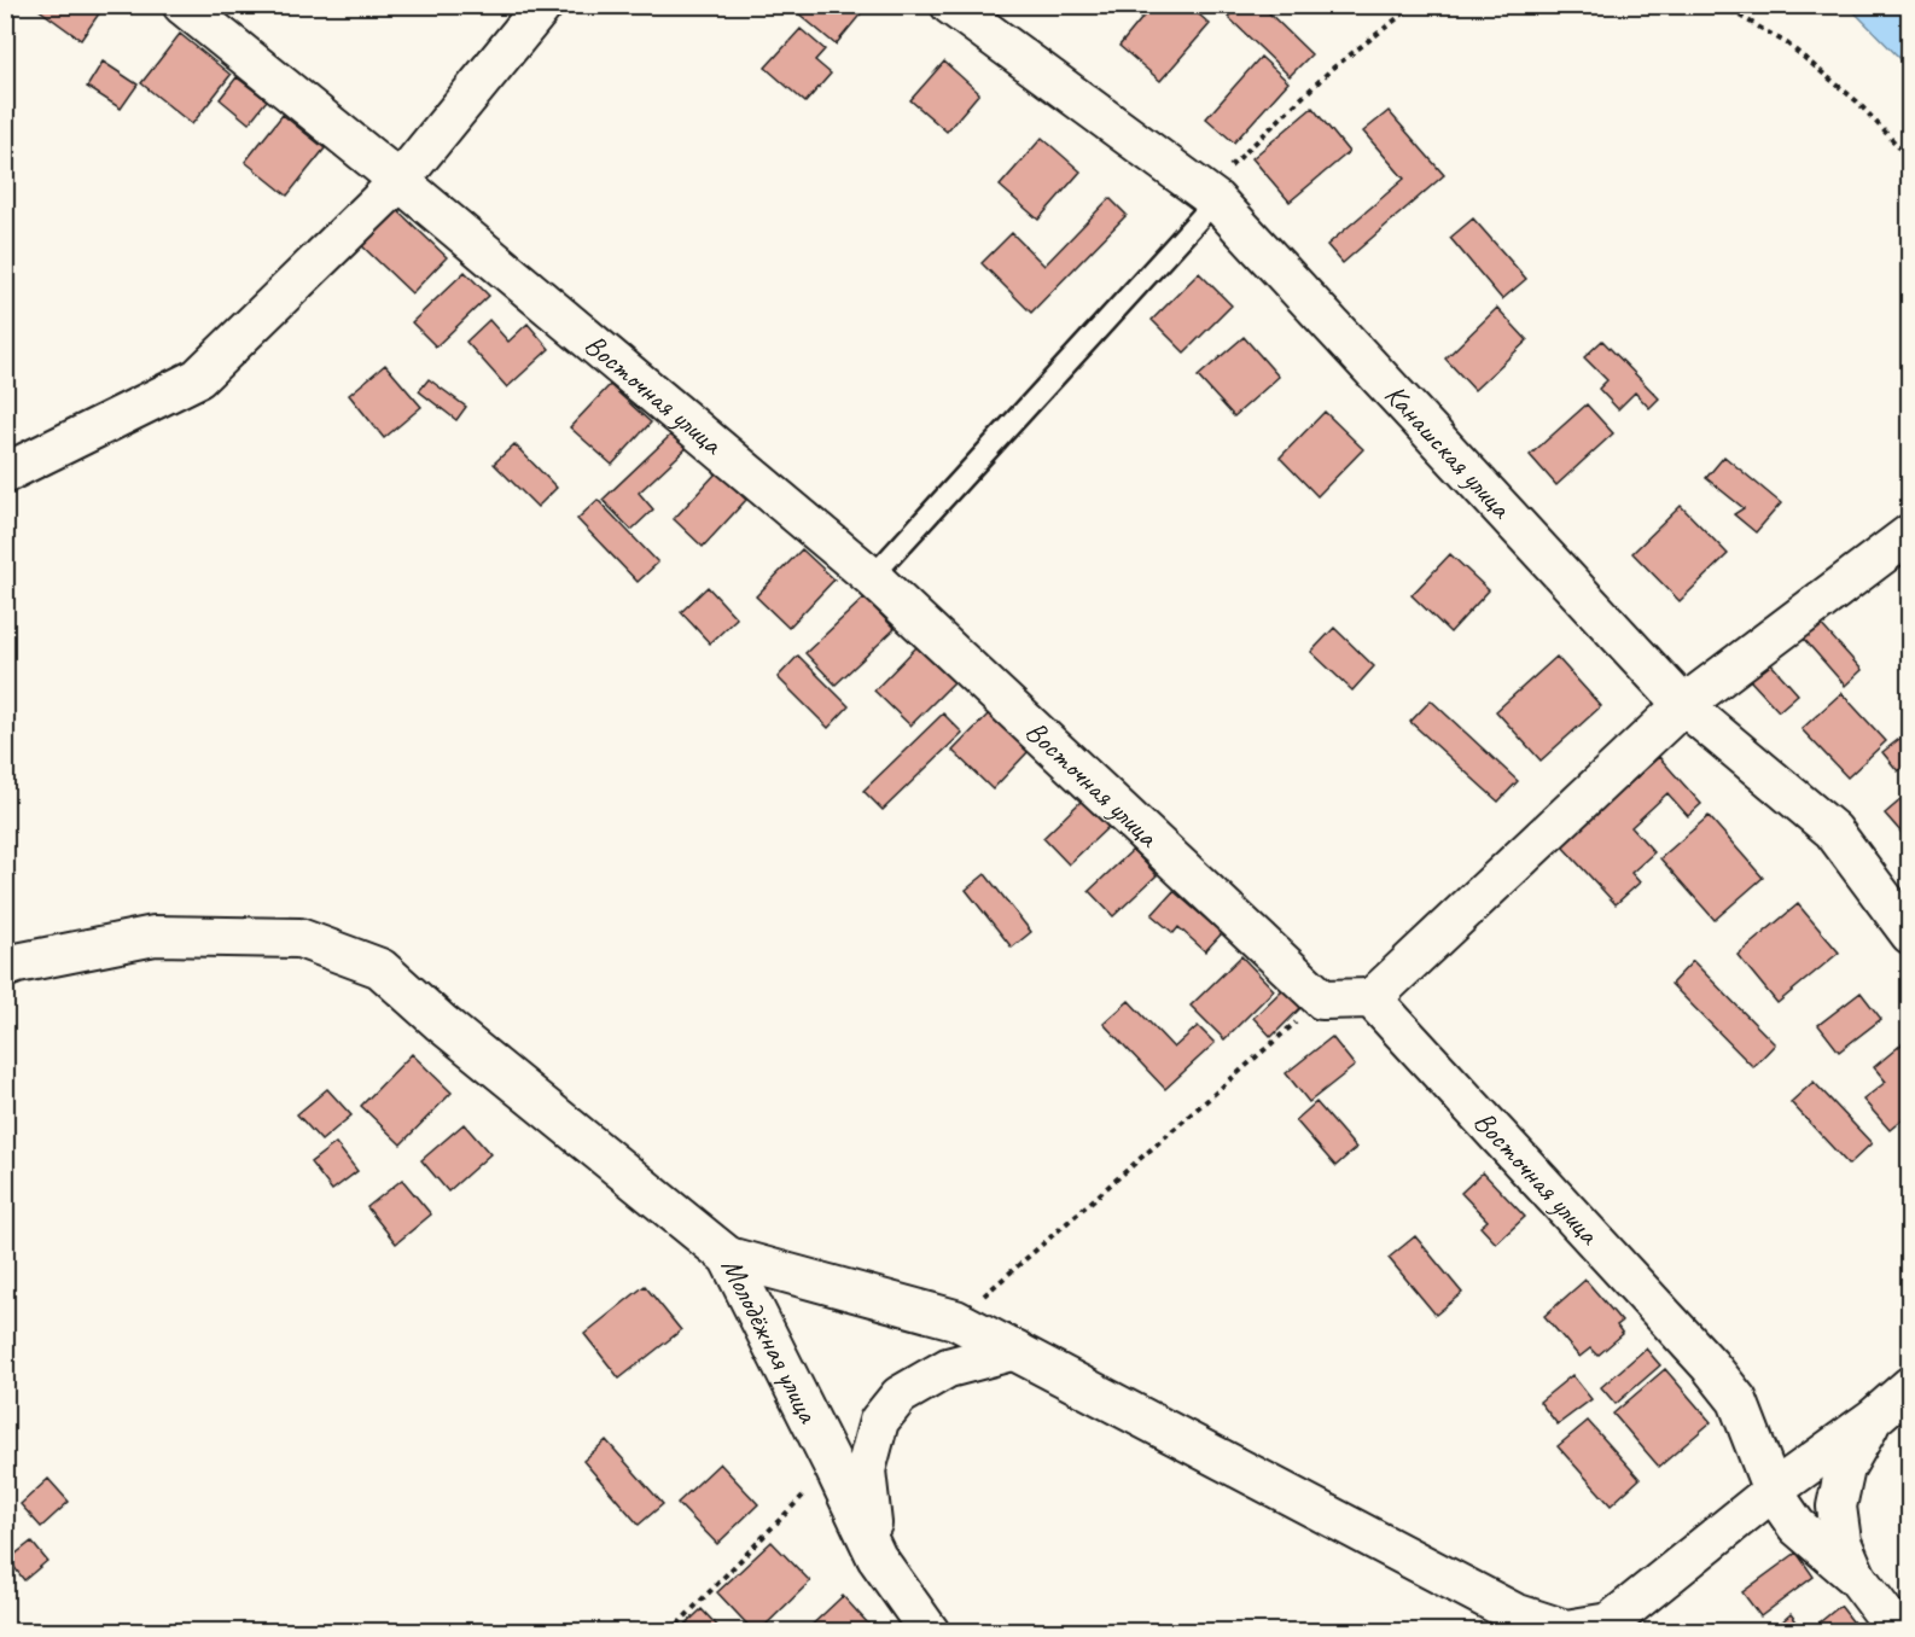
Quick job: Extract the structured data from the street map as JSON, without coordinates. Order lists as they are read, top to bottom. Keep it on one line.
{"streets":{"street":["Восточная улица","Канашская улица","Молодёжная улица"]}}
